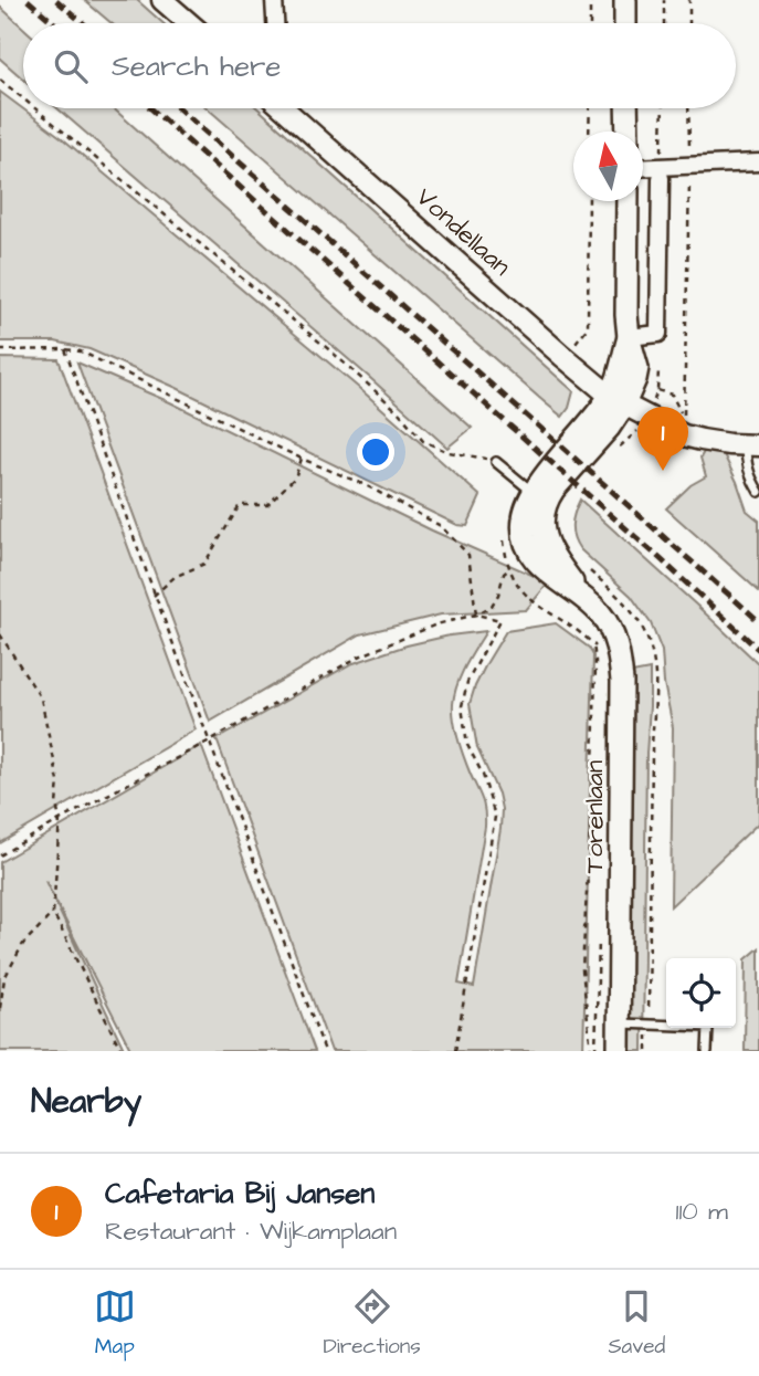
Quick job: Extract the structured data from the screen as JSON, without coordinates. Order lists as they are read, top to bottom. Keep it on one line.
{"streets":{"main road":["Torenlaan"],"street":["Vondellaan"]},"north":"top","page":{"search":"Search here","pins":"1","heading":"Nearby","list":[{"mark":"1","name":"Cafetaria Bij Jansen","note":"Restaurant · Wijkamplaan","value":"110 m"}],"nav":["Map","Directions","Saved"]}}
